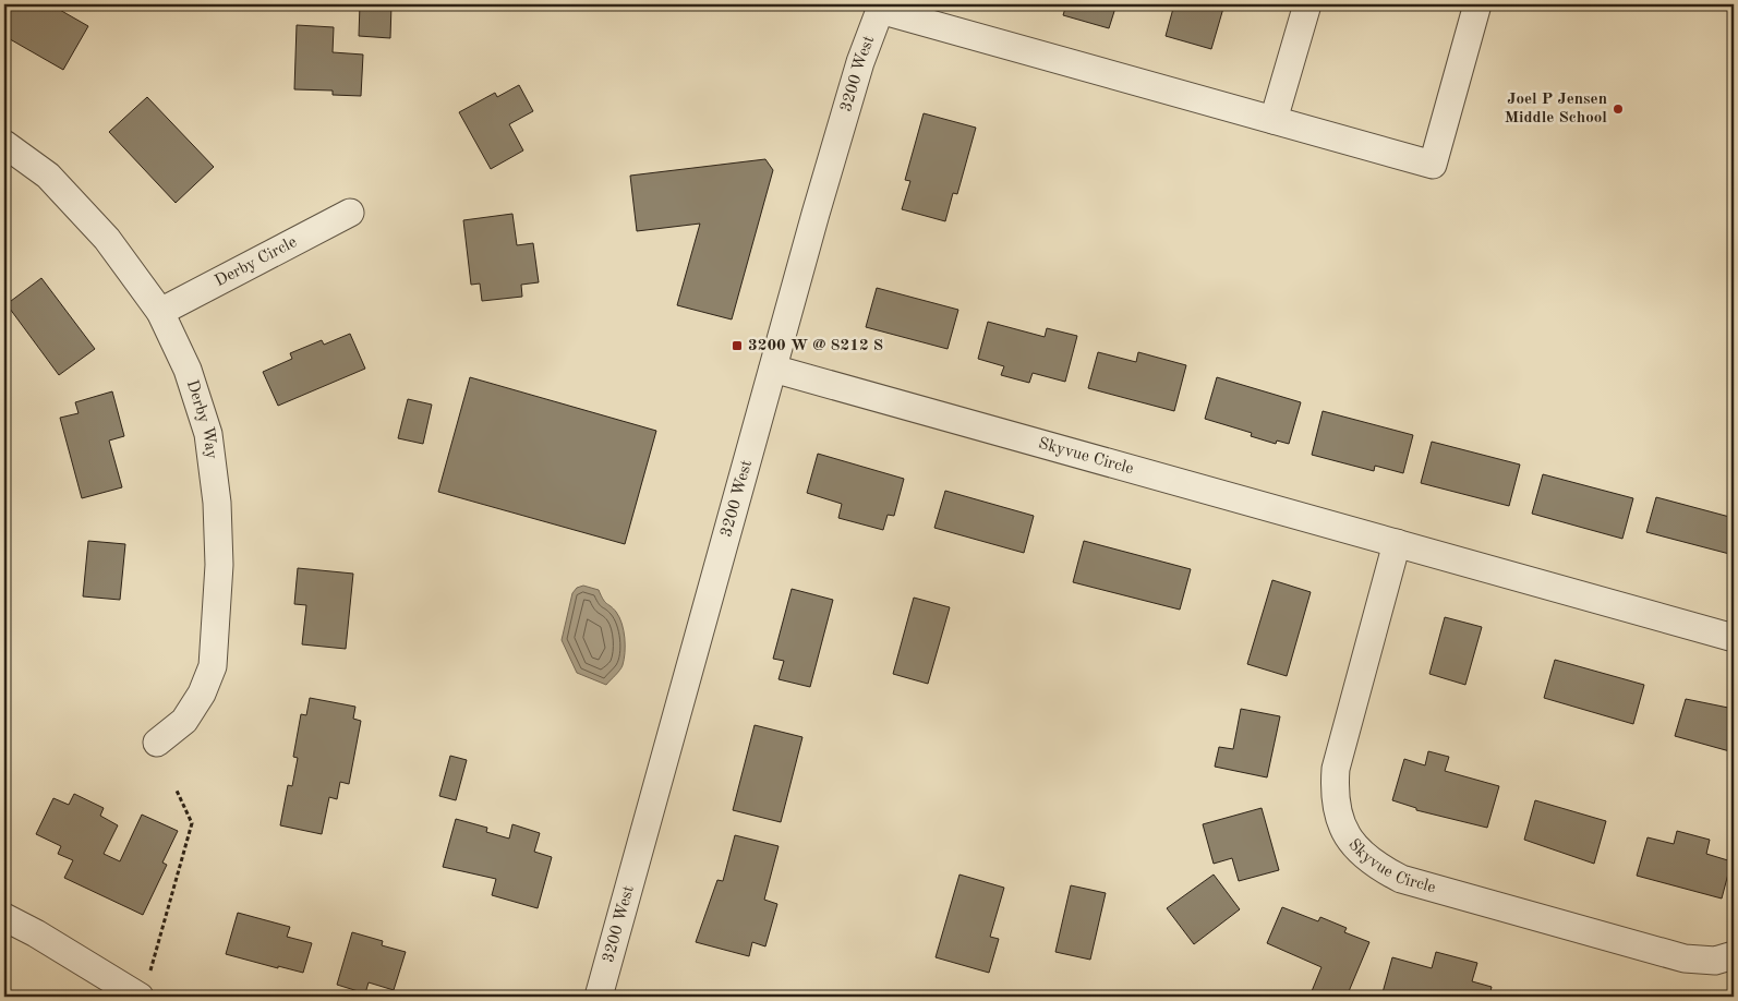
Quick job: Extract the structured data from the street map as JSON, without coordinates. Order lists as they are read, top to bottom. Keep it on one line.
{"streets":{"street":["3200 West","Derby Circle","Derby Way","Skyvue Circle"]},"crossings":[["3200 West","Skyvue Circle"],["Derby Circle","Derby Way"]],"places":{"other":["Joel P Jensen Middle School"],"transit":["3200 W @ 8212 S"]}}
